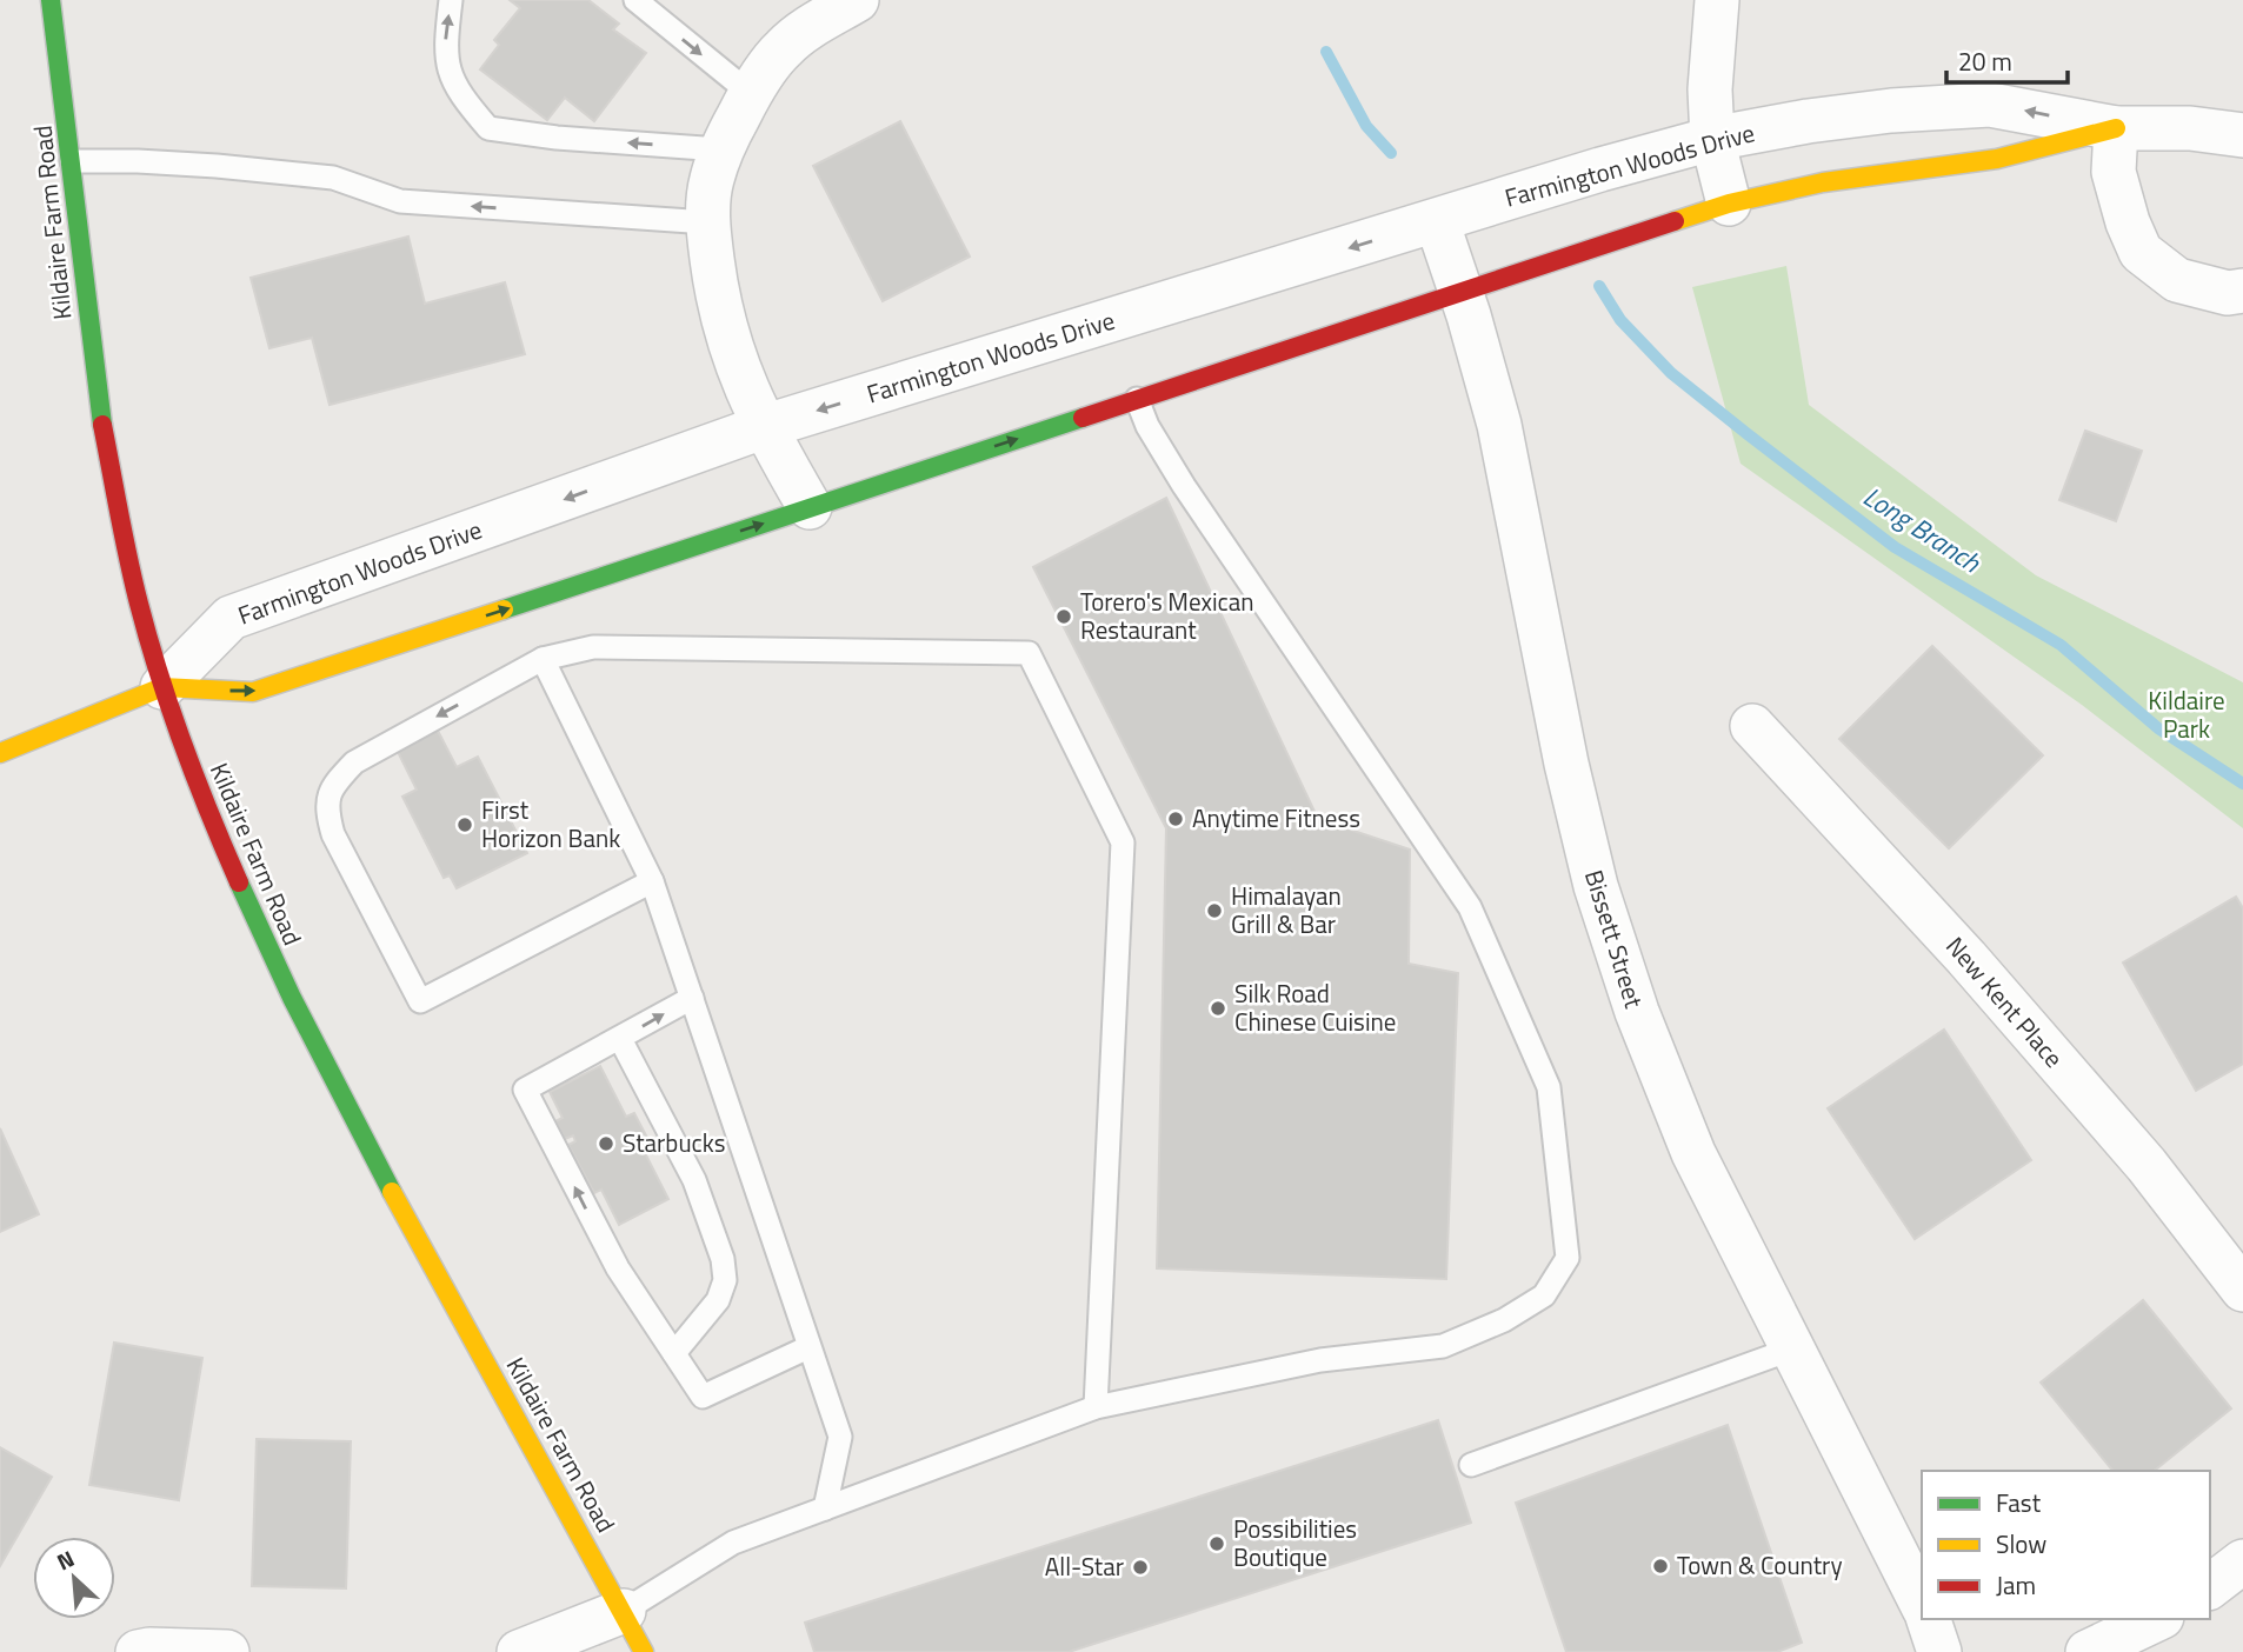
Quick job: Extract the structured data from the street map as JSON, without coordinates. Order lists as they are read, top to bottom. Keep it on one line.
{"streets":{"street":["Farmington Woods Drive","Kildaire Farm Road","Bissett Street","New Kent Place"]},"crossings":[["Farmington Woods Drive","Kildaire Farm Road"],["Farmington Woods Drive","Bissett Street"]],"water":["Long Branch"],"parks":["Kildaire Park"],"places":["Torero's Mexican Restaurant","Anytime Fitness","First Horizon Bank","Himalayan Grill & Bar","Silk Road Chinese Cuisine","Starbucks","Possibilities Boutique","Town & Country","All-Star"],"legend":["Fast","Slow","Jam"],"scale_bar":"20 m","north":"top left"}
